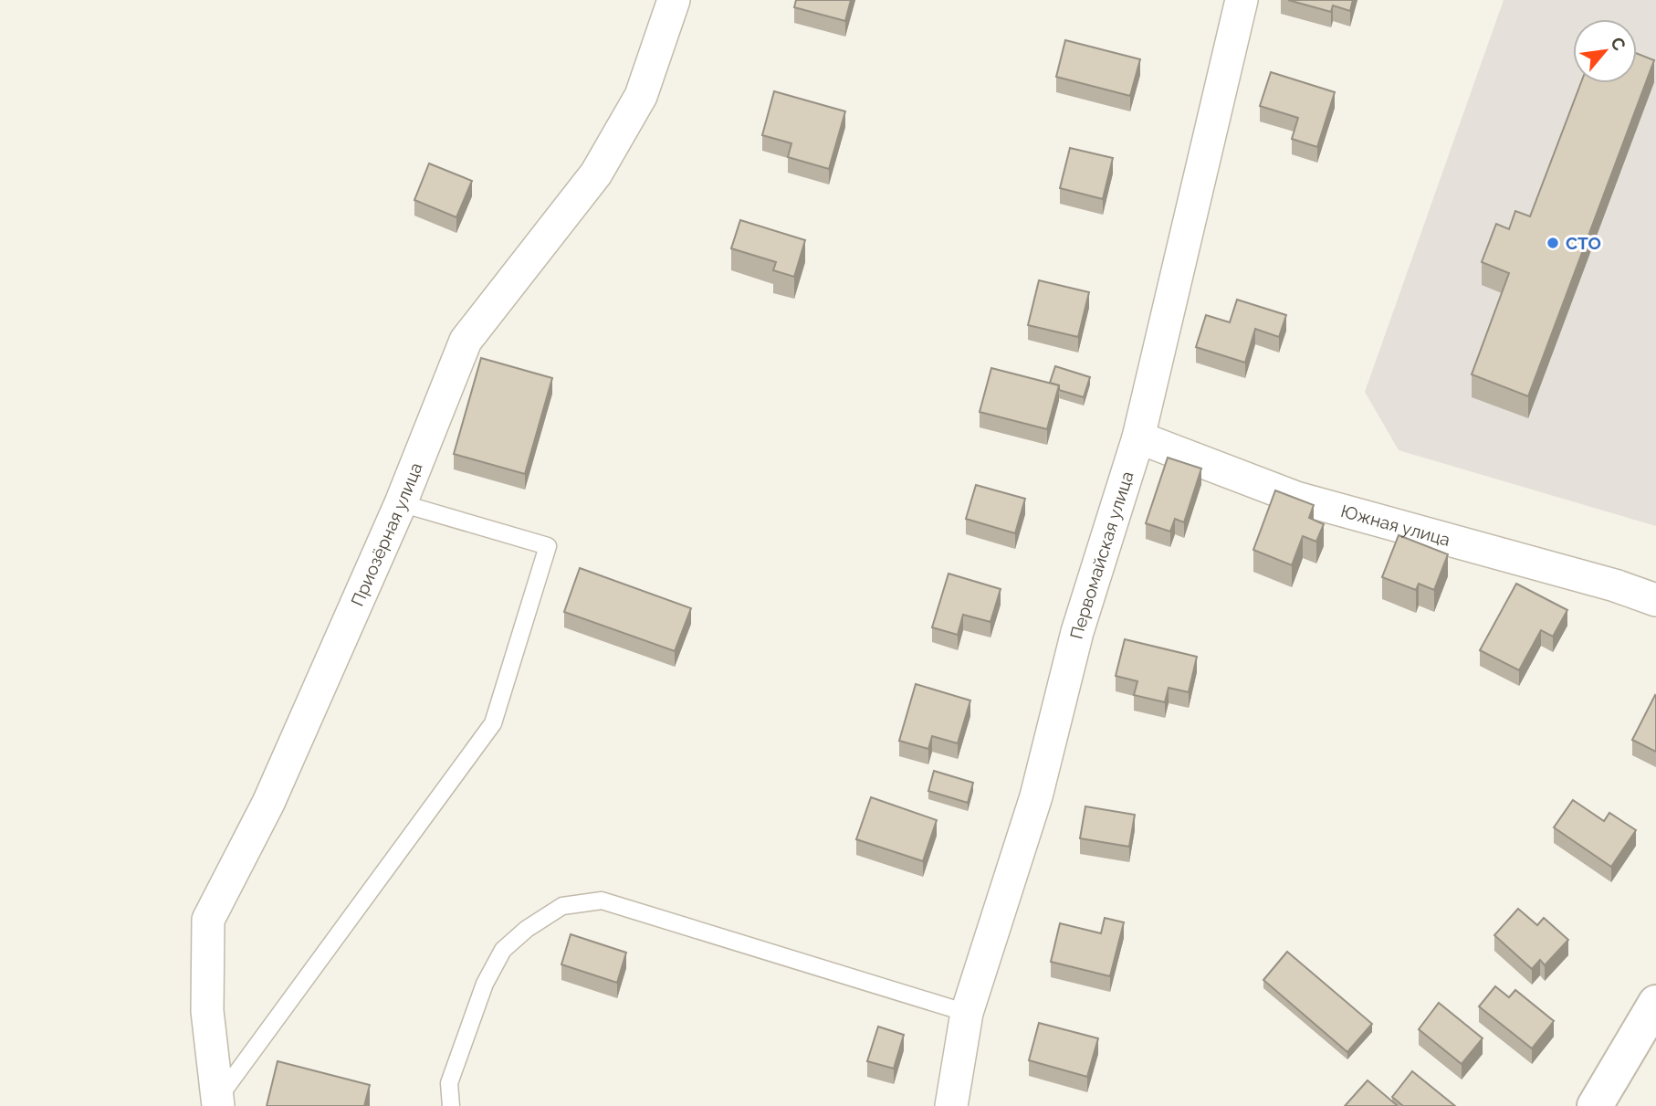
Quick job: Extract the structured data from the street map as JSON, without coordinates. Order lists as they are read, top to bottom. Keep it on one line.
{"streets":{"street":["Южная улица","Приозёрная улица","Первомайская улица"]},"crossings":[["Южная улица","Первомайская улица"]],"places":["СТО"],"north":"top right"}
